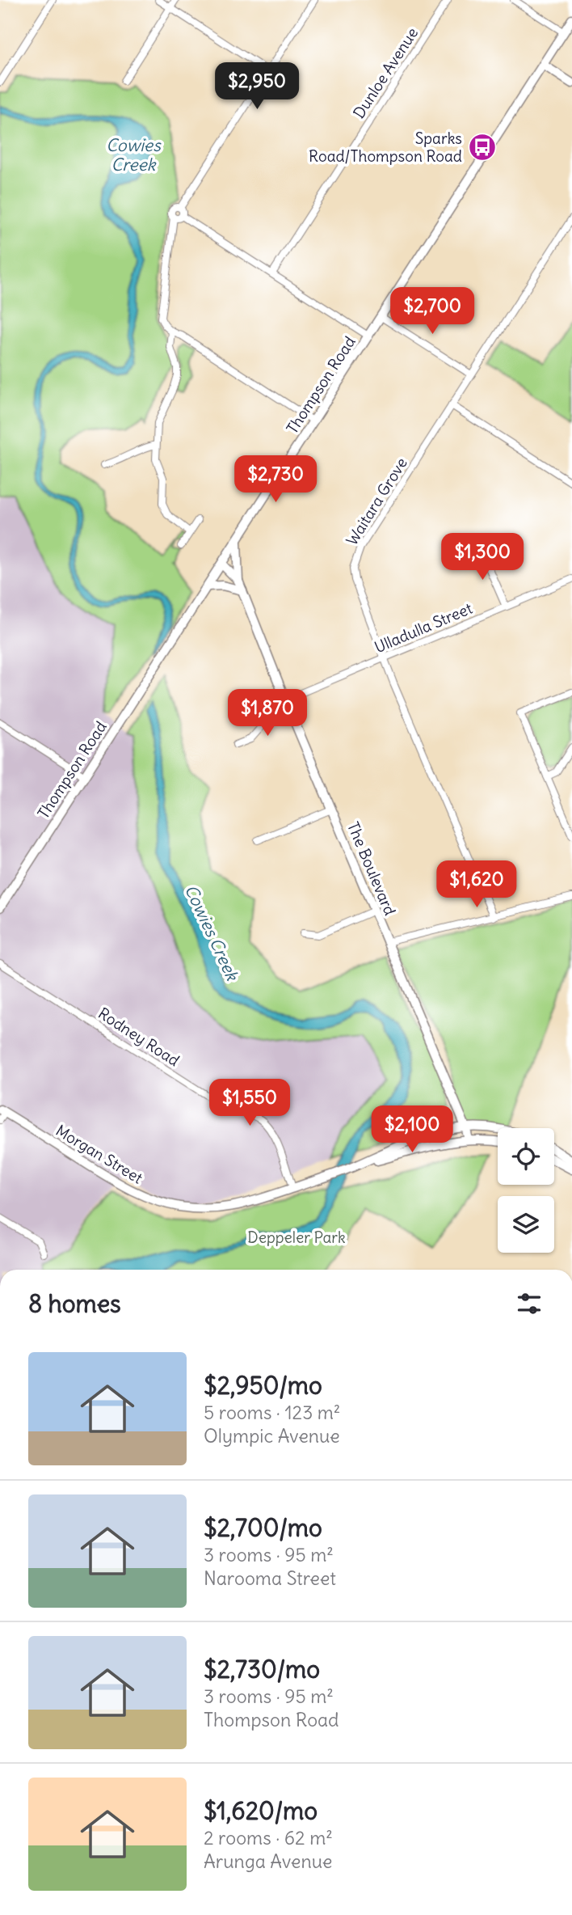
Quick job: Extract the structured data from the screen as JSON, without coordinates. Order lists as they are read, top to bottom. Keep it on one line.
{"streets":{"main road":["Thompson Road","The Boulevard","Morgan Street"],"street":["Dunloe Avenue","Waitara Grove","Ulladulla Street","Rodney Road"]},"crossings":[["Thompson Road","The Boulevard"],["Waitara Grove","Ulladulla Street"],["Ulladulla Street","The Boulevard"],["The Boulevard","Morgan Street"],["Rodney Road","Morgan Street"]],"water":["Cowies Creek"],"parks":["Deppeler Park"],"places":{"bus stop":["Sparks Road/Thompson Road"]},"page":{"price":["$2,950","$2,700","$2,730","$1,300","$1,870","$1,620","$1,550","$2,100"],"heading":"8 homes","list":[{"name":"$2,950/mo","note":"5 rooms · 123 m² · Olympic Avenue"},{"name":"$2,700/mo","note":"3 rooms · 95 m² · Narooma Street"},{"name":"$2,730/mo","note":"3 rooms · 95 m² · Thompson Road"},{"name":"$1,620/mo","note":"2 rooms · 62 m² · Arunga Avenue"}]}}
